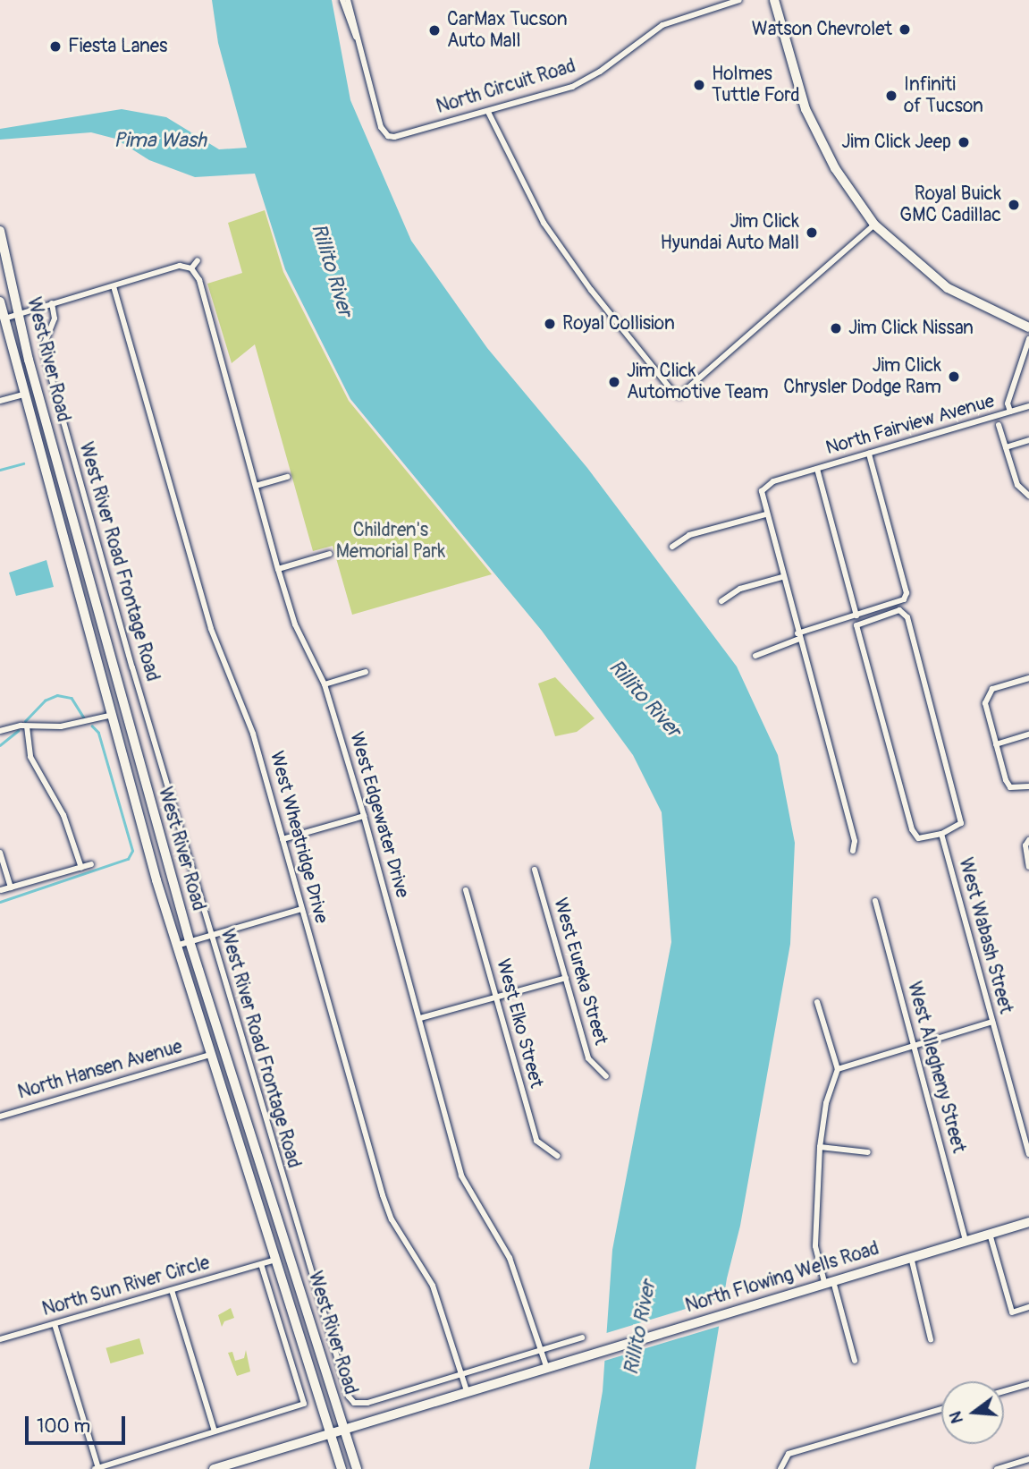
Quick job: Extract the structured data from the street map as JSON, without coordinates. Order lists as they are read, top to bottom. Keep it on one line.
{"streets":{"main road":["West River Road","North Flowing Wells Road"],"street":["North Circuit Road","North Fairview Avenue","West River Road Frontage Road","West Edgewater Drive","West Wheatridge Drive","West Wabash Street","West Eureka Street","West Elko Street","West Allegheny Street","North Hansen Avenue","North Sun River Circle"]},"crossings":[["West River Road","North Hansen Avenue"],["West River Road","North Flowing Wells Road"],["West River Road","North Sun River Circle"],["West River Road Frontage Road","West Wheatridge Drive"],["West Edgewater Drive","North Flowing Wells Road"],["West Wheatridge Drive","North Flowing Wells Road"],["West Allegheny Street","North Flowing Wells Road"]],"water":["Pima Wash","Rillito River"],"parks":["Children's Memorial Park"],"places":["Watson Chevrolet","CarMax Tucson Auto Mall","Fiesta Lanes","Holmes Tuttle Ford","Infiniti of Tucson","Jim Click Jeep","Royal Buick GMC Cadillac","Jim Click Hyundai Auto Mall","Royal Collision","Jim Click Nissan","Jim Click Chrysler Dodge Ram","Jim Click Automotive Team"],"scale_bar":"100 m","north":"left"}
